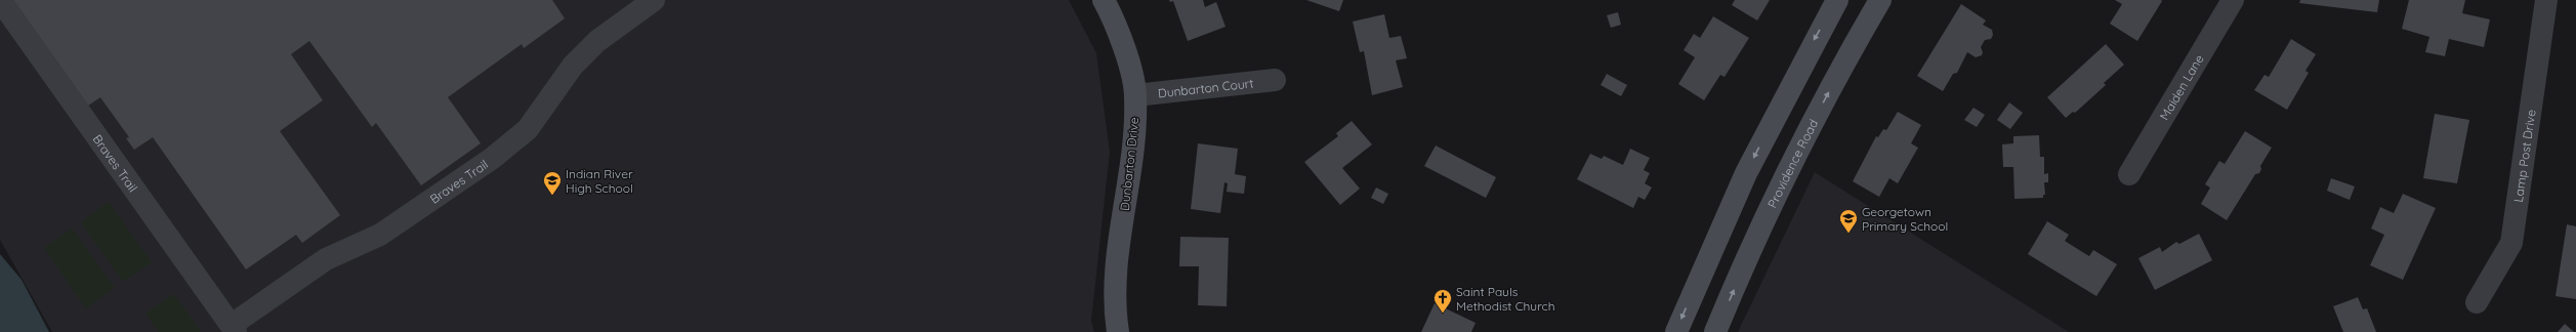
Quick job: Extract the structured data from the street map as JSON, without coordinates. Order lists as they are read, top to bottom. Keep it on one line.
{"streets":{"main road":["Providence Road","Dunbarton Drive"],"street":["Dunbarton Court","Maiden Lane","Lamp Post Drive","Braves Trail"]},"crossings":[["Dunbarton Court","Dunbarton Drive"]],"places":{"school or university":["Indian River High School","Georgetown Primary School"],"church":["Saint Pauls Methodist Church"]}}
